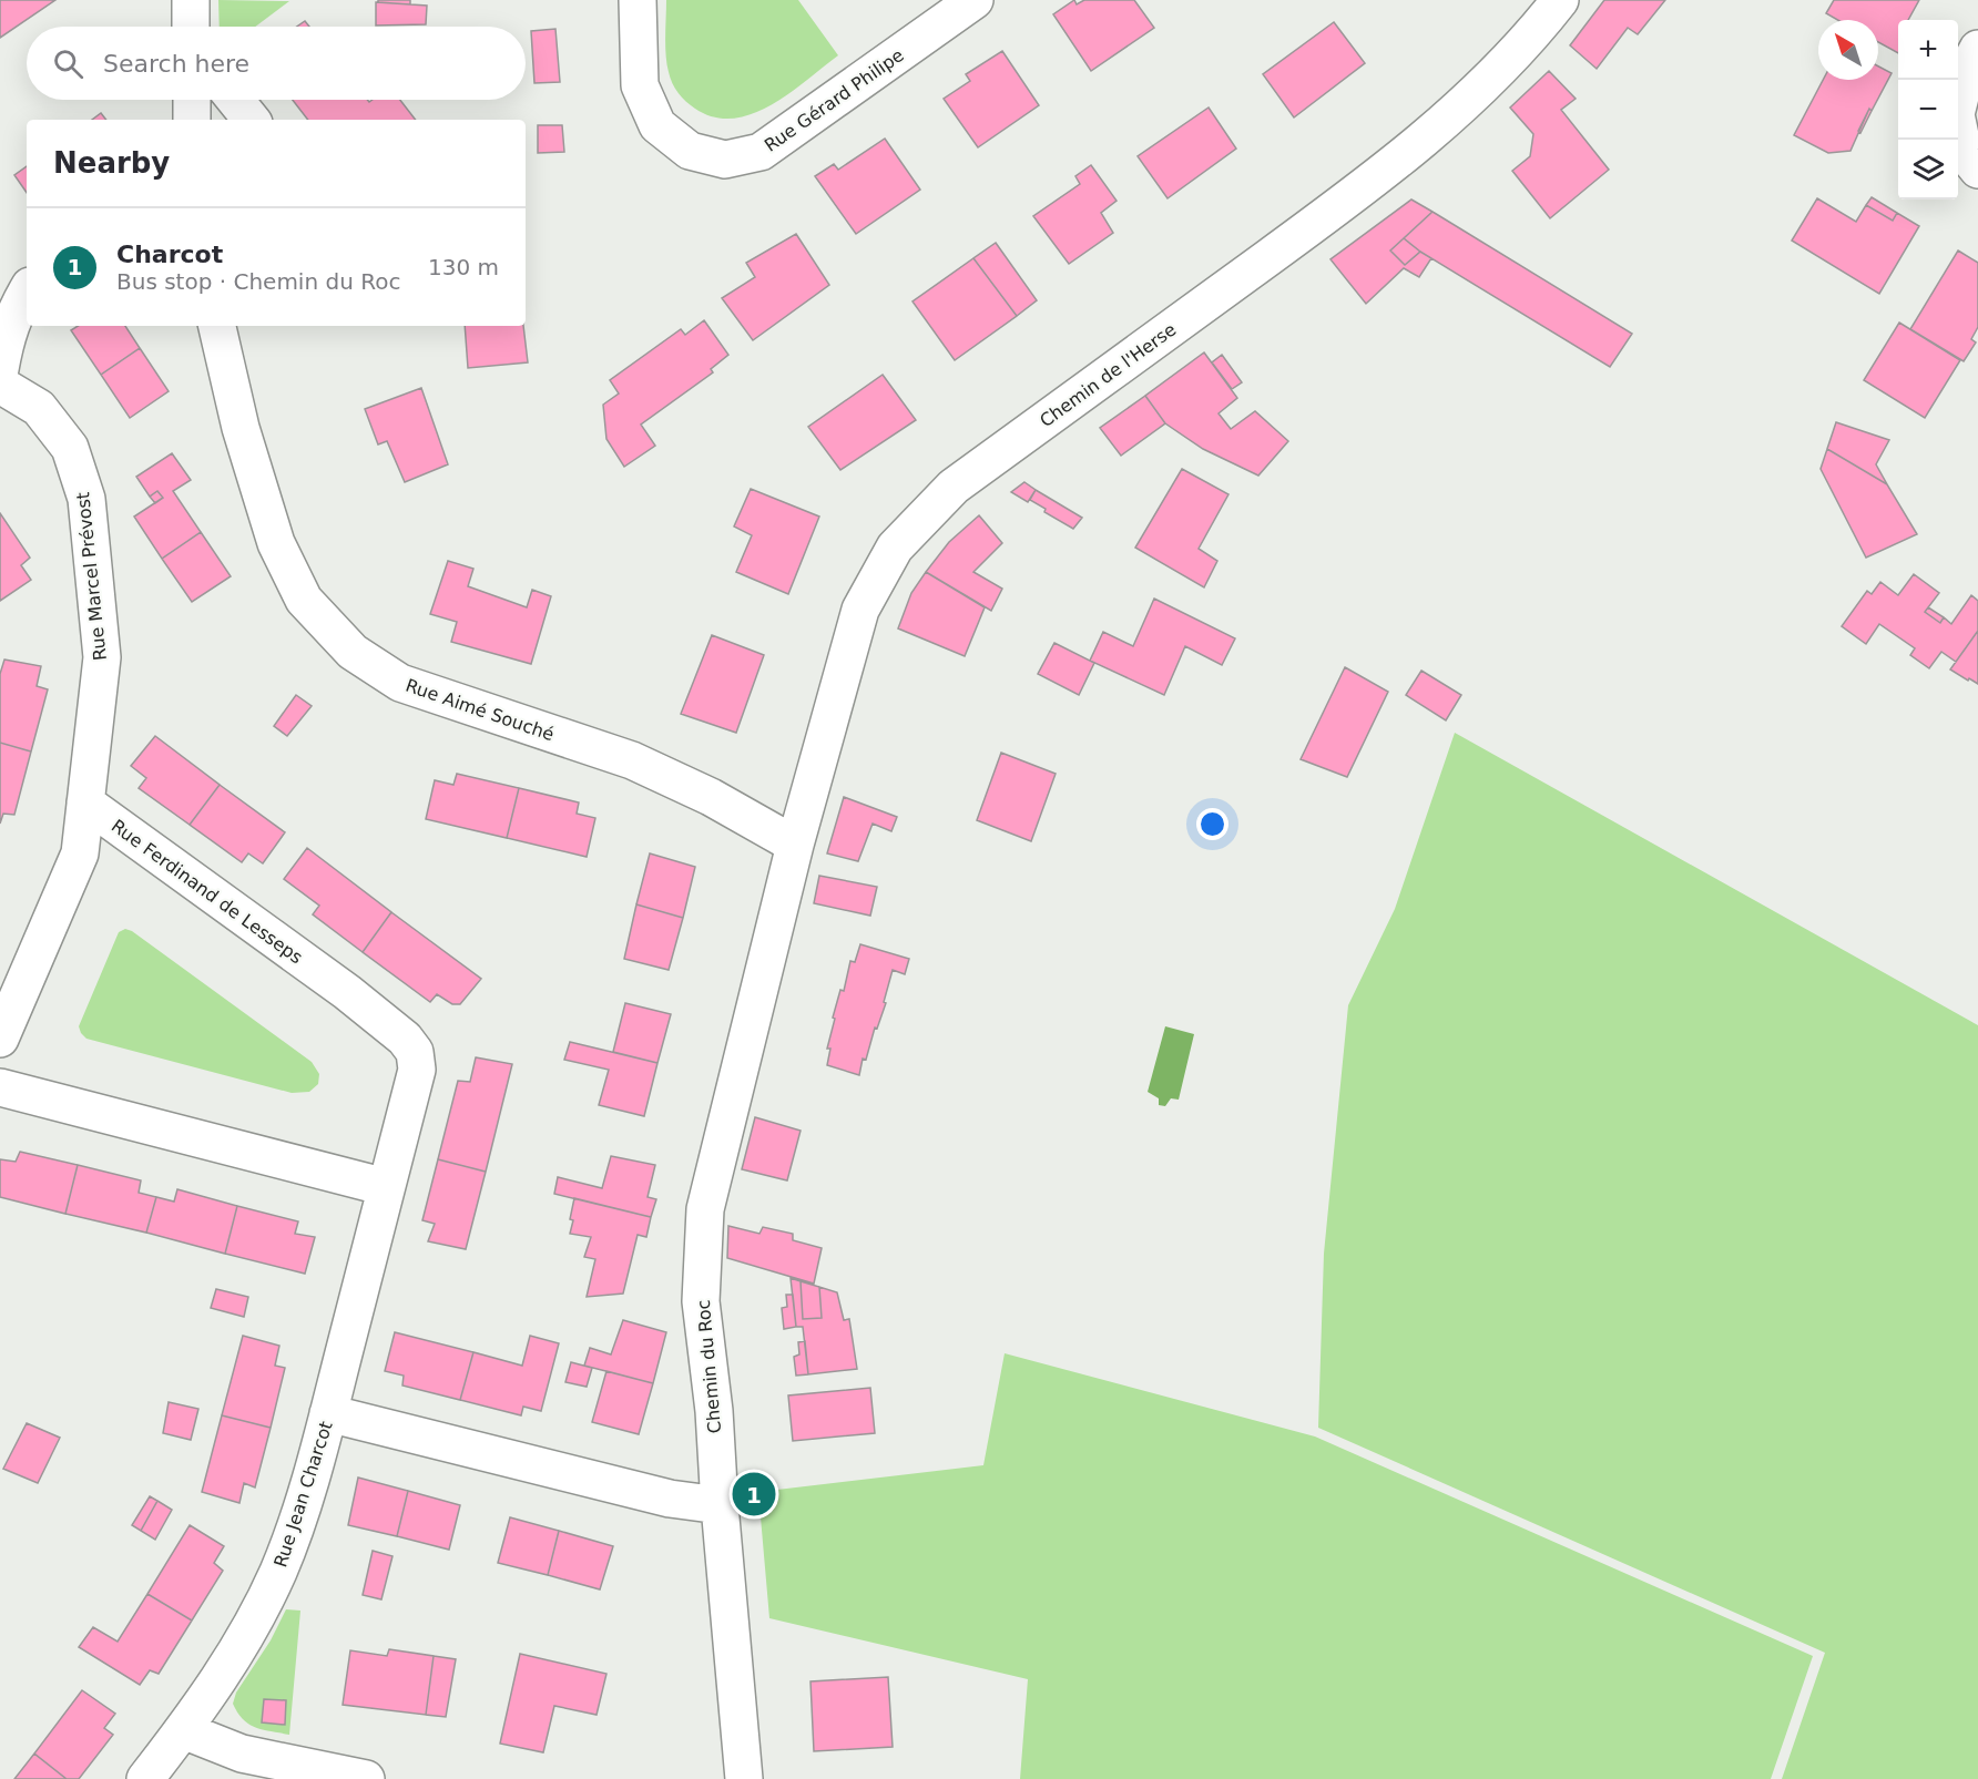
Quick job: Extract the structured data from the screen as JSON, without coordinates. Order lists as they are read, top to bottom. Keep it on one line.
{"streets":{"street":["Rue Gérard Philipe","Chemin de l'Herse","Rue Marcel Prévost","Rue Aimé Souché","Rue Ferdinand de Lesseps","Chemin du Roc","Rue Jean Charcot"]},"crossings":[["Chemin de l'Herse","Rue Aimé Souché"],["Chemin de l'Herse","Chemin du Roc"],["Rue Marcel Prévost","Rue Ferdinand de Lesseps"],["Rue Aimé Souché","Chemin du Roc"],["Rue Ferdinand de Lesseps","Rue Jean Charcot"],["Chemin du Roc","Rue Jean Charcot"]],"north":"top left","page":{"map_buttons":["+","−"],"search":"Search here","heading":"Nearby","list":[{"mark":"1","name":"Charcot","note":"Bus stop · Chemin du Roc","value":"130 m"}],"pins":"1"}}
